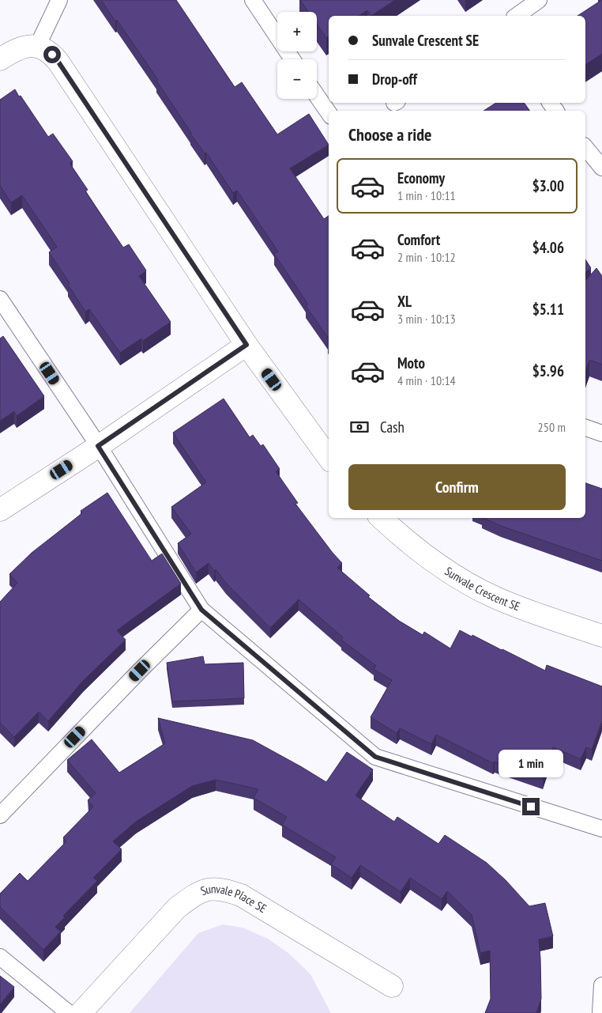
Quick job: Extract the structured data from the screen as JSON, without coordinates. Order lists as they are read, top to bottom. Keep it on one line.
{"streets":{"street":["Sunvale Crescent SE","Sunvale Place SE"]},"page":{"map_buttons":["+","−"],"banner":["Sunvale Crescent SE","Drop-off"],"heading":"Choose a ride","list":[{"name":"Economy","note":"1 min · 10:11","value":"$3.00"},{"name":"Comfort","note":"2 min · 10:12","value":"$4.06"},{"name":"XL","note":"3 min · 10:13","value":"$5.11"},{"name":"Moto","note":"4 min · 10:14","value":"$5.96"}],"pay":["Cash","250 m"],"buttons":"Confirm","bubble":"1 min"}}
